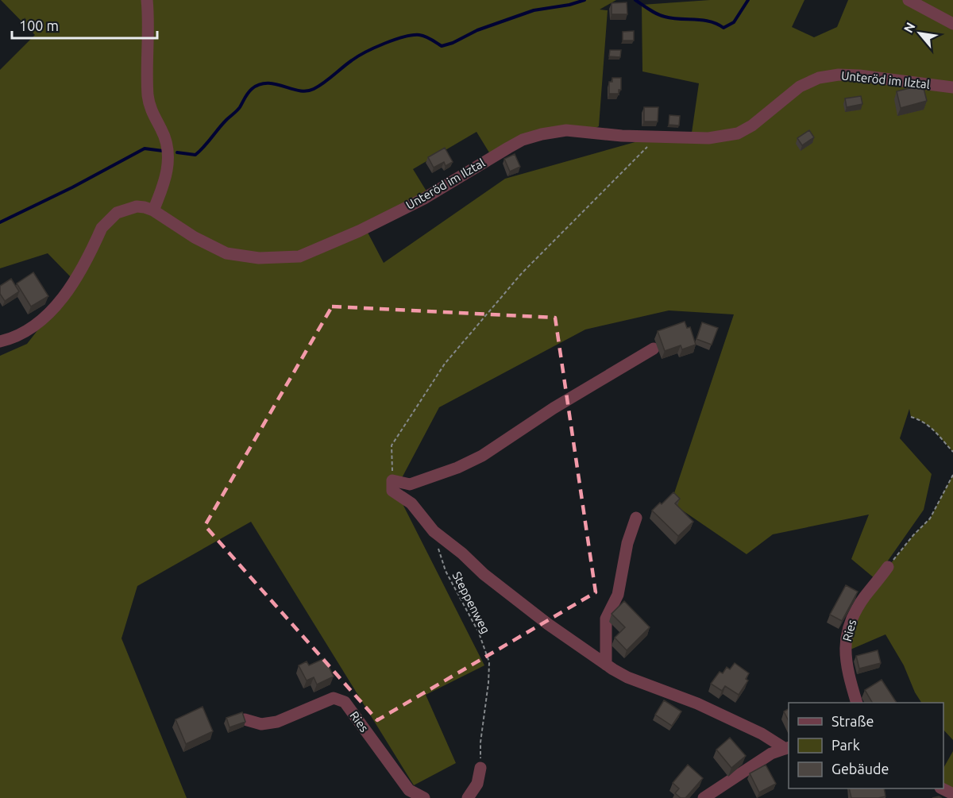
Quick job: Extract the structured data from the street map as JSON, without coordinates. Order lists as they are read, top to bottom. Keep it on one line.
{"streets":{"street":["Unteröd im Ilztal","Ries"],"path":["Steppenweg"]},"legend":["Straße","Park","Gebäude"],"scale_bar":"100 m","north":"top left"}
